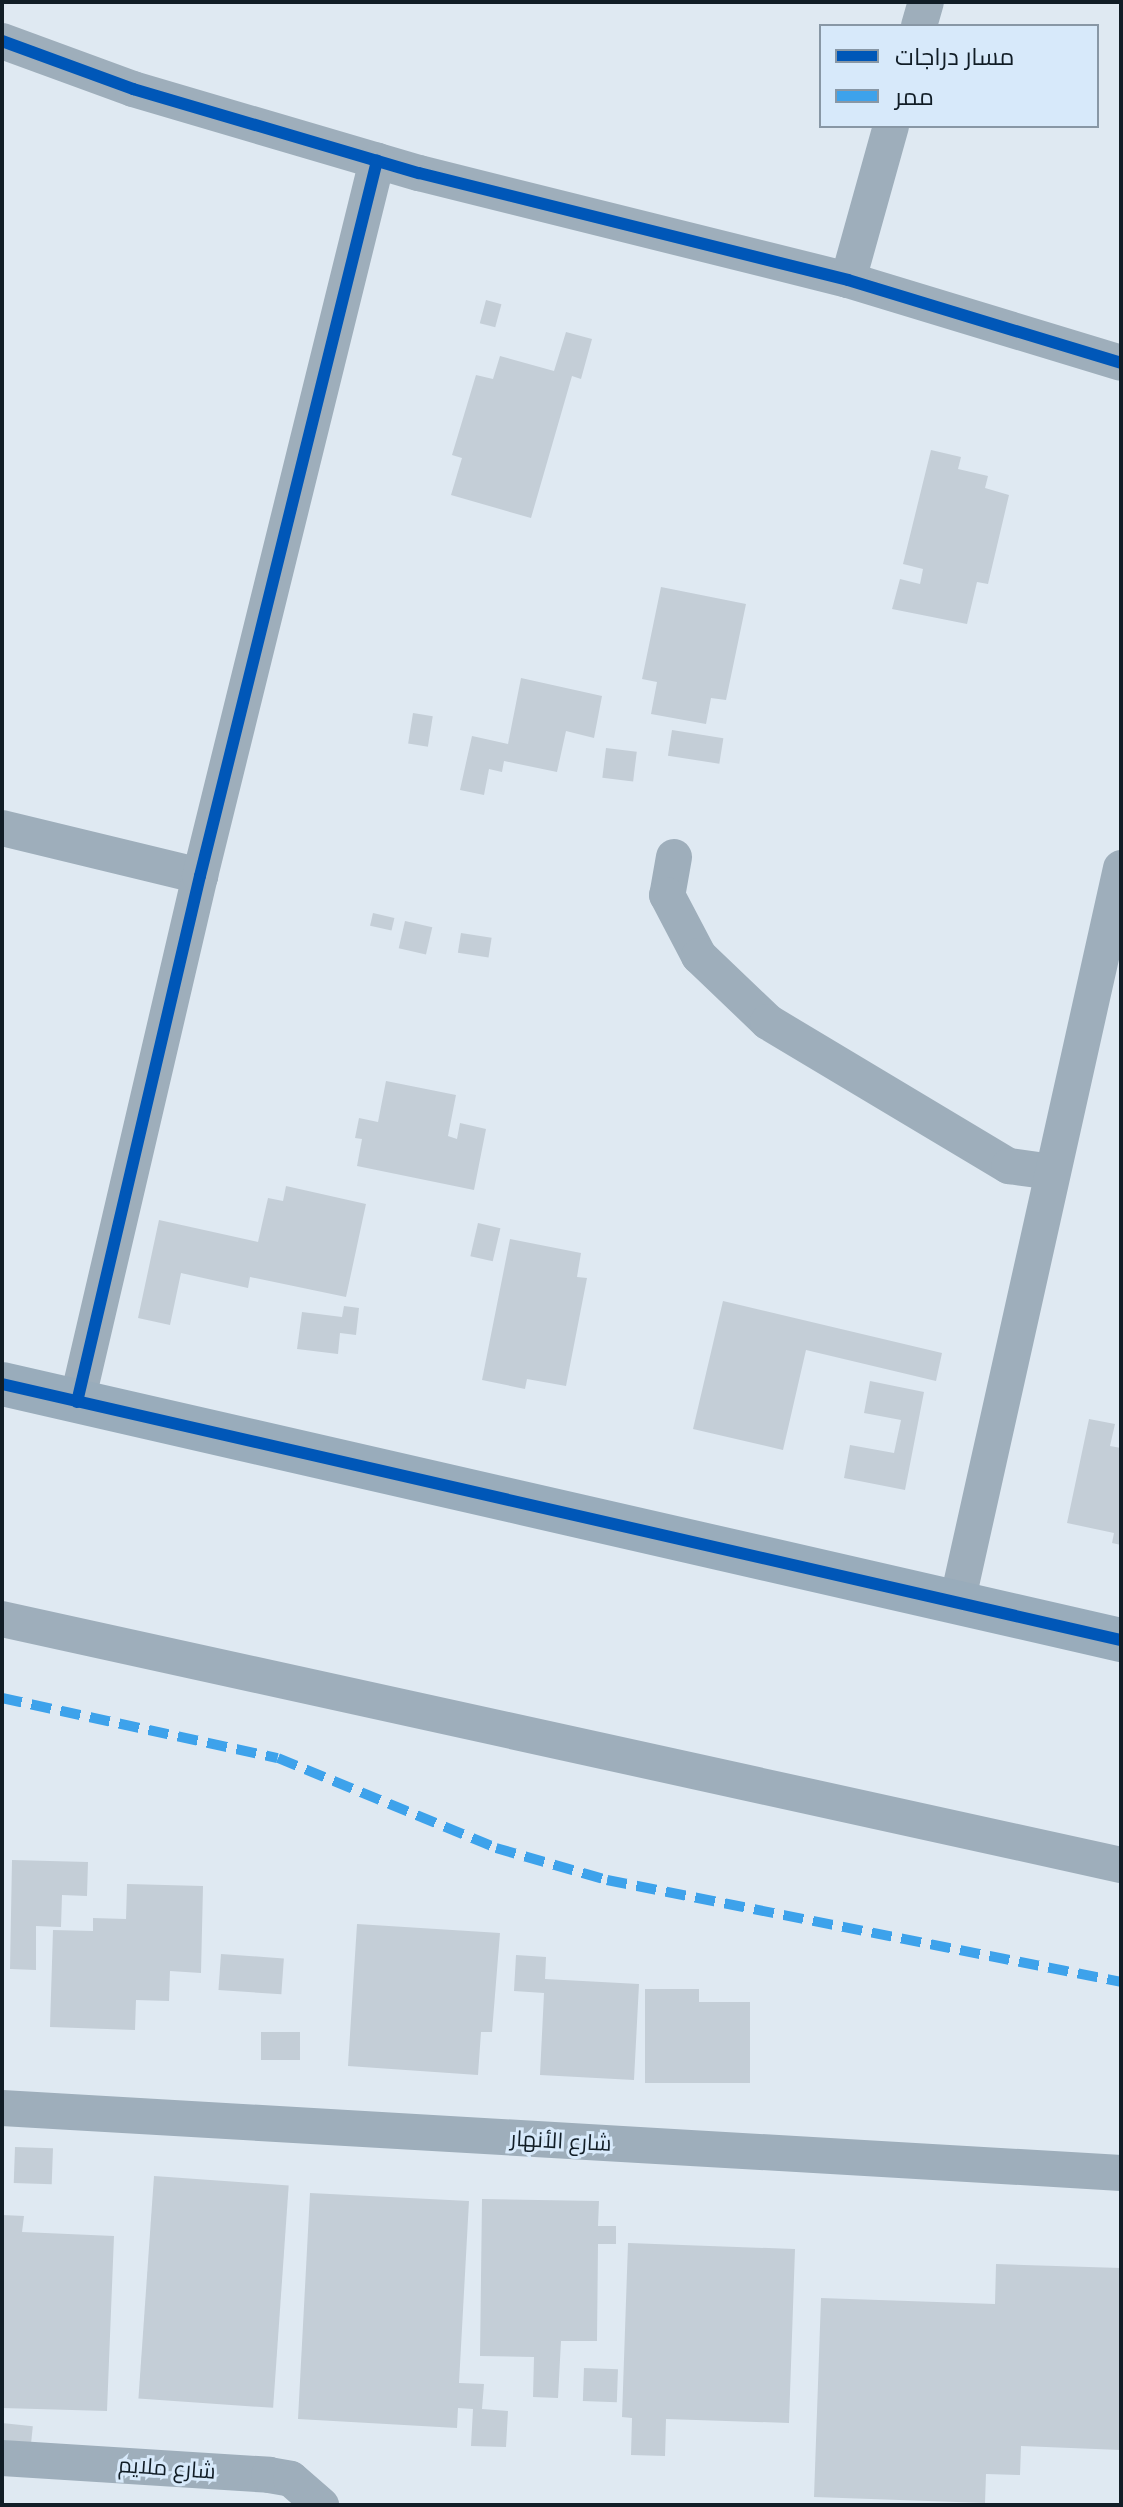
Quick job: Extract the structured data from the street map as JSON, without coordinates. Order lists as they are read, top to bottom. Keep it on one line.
{"streets":{"street":["شارع الأنهار","شارع ملايم"]},"legend":["مسار دراجات","ممر"]}
